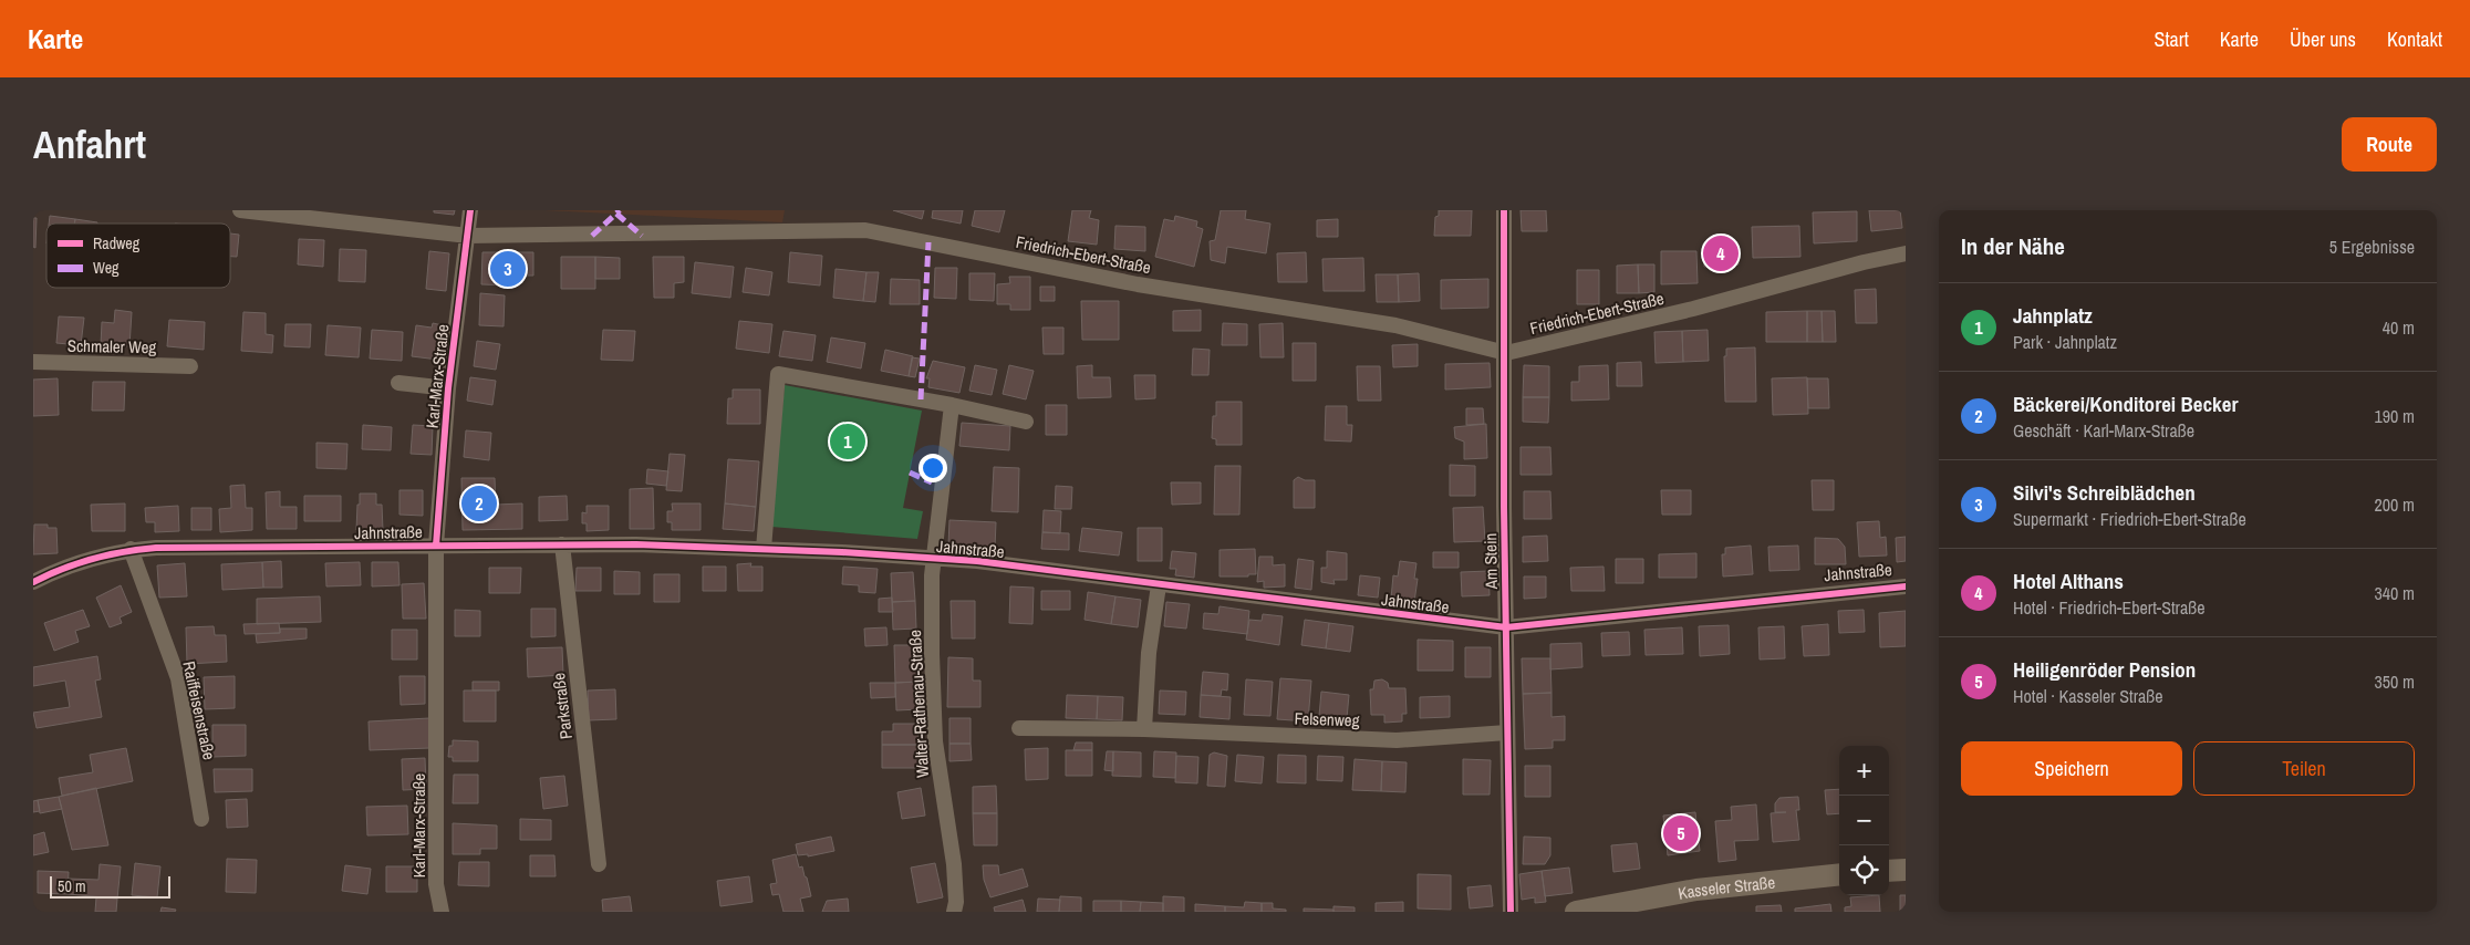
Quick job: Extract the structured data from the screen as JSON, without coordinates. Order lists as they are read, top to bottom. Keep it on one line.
{"streets":{"main road":["Kasseler Straße"],"street":["Friedrich-Ebert-Straße","Schmaler Weg","Karl-Marx-Straße","Jahnstraße","Am Stein","Walter-Rathenau-Straße","Parkstraße","Raiffeisenstraße","Felsenweg"]},"crossings":[["Friedrich-Ebert-Straße","Karl-Marx-Straße"],["Friedrich-Ebert-Straße","Am Stein"],["Karl-Marx-Straße","Jahnstraße"],["Jahnstraße","Am Stein"],["Jahnstraße","Walter-Rathenau-Straße"],["Jahnstraße","Parkstraße"],["Jahnstraße","Raiffeisenstraße"],["Am Stein","Felsenweg"]],"legend":["Radweg","Weg"],"scale_bar":"50 m","page":{"header":"Karte","nav":["Start","Karte","Über uns","Kontakt"],"buttons":["Route",["Speichern","Teilen"]],"title":"Anfahrt","heading":["In der Nähe","5 Ergebnisse"],"pins":["4","3","1","2","5"],"list":[{"mark":"1","name":"Jahnplatz","note":"Park · Jahnplatz","value":"40 m"},{"mark":"2","name":"Bäckerei/Konditorei Becker","note":"Geschäft · Karl-Marx-Straße","value":"190 m"},{"mark":"3","name":"Silvi's Schreiblädchen","note":"Supermarkt · Friedrich-Ebert-Straße","value":"200 m"},{"mark":"4","name":"Hotel Althans","note":"Hotel · Friedrich-Ebert-Straße","value":"340 m"},{"mark":"5","name":"Heiligenröder Pension","note":"Hotel · Kasseler Straße","value":"350 m"}],"map_buttons":["+","−"],"scale":"50 m"}}
